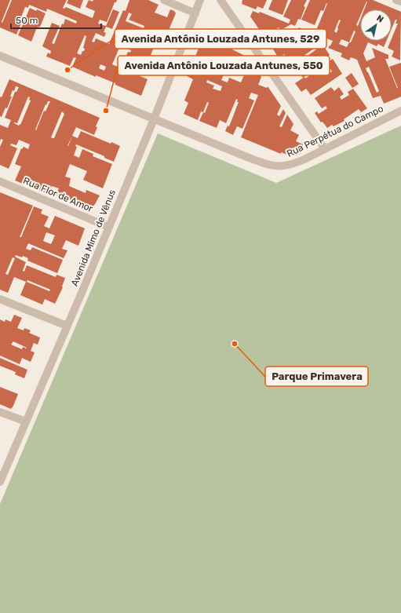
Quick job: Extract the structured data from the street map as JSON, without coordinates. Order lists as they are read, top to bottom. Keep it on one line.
{"streets":{"street":["Rua Perpétua do Campo","Rua Flor de Amor","Avenida Mimo de Vênus"]},"crossings":[["Rua Perpétua do Campo","Avenida Mimo de Vênus"],["Rua Flor de Amor","Avenida Mimo de Vênus"]],"places":["Avenida Antônio Louzada Antunes, 529","Avenida Antônio Louzada Antunes, 550","Parque Primavera"],"scale_bar":"50 m","north":"top right"}
